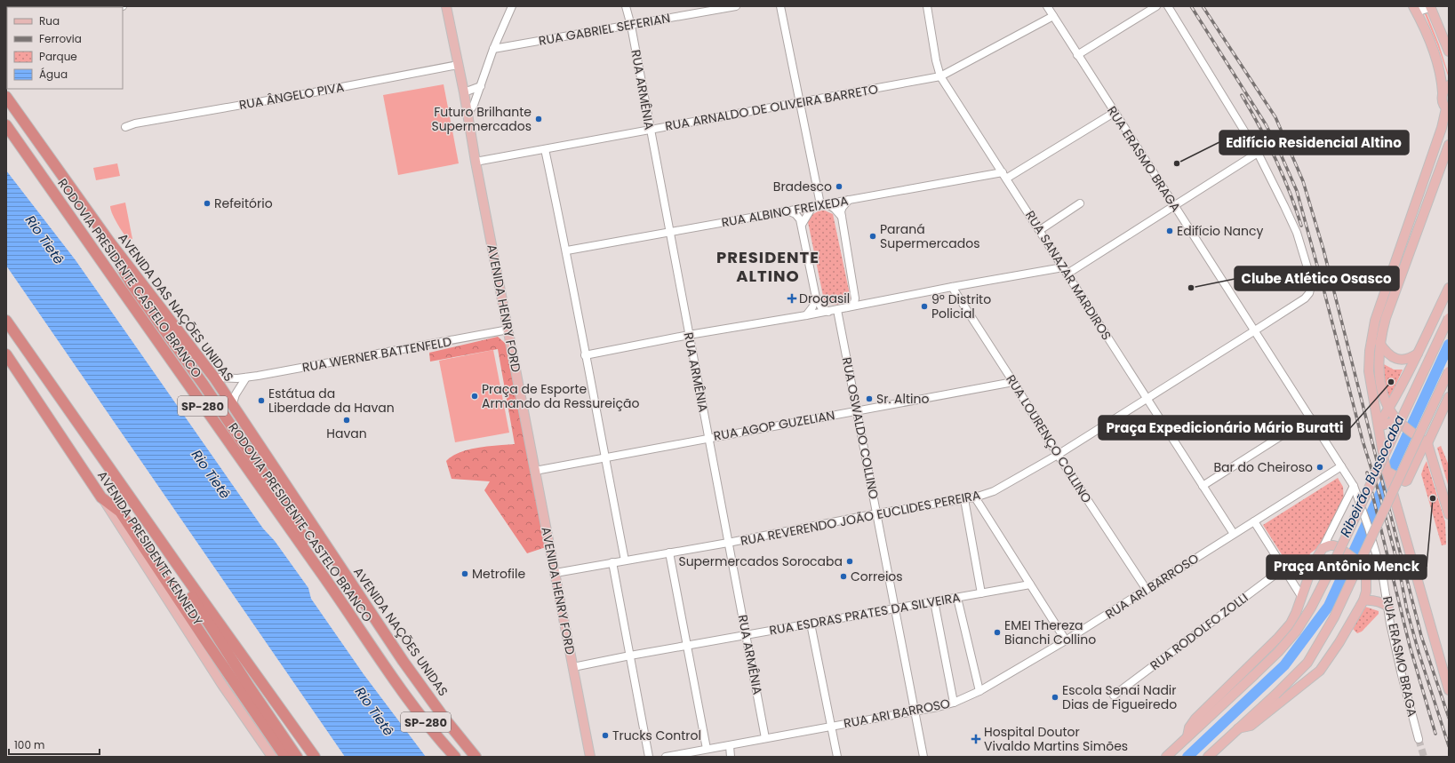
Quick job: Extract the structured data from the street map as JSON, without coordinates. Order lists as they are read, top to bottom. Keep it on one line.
{"streets":{"highway":["RODOVIA PRESIDENTE CASTELO BRANCO","AVENIDA DAS NAÇÕES UNIDAS","SP-280","AVENIDA PRESIDENTE KENNEDY","AVENIDA NAÇÕES UNIDAS"],"main road":["AVENIDA HENRY FORD"],"street":["RUA GABRIEL SEFERIAN","RUA ARMÊNIA","RUA ÂNGELO PIVA","RUA ARNALDO DE OLIVEIRA BARRETO","RUA ERASMO BRAGA","RUA ALBINO FREIXEDA","RUA SANAZAR MARDIROS","RUA WERNER BATTENFELD","RUA AGOP GUZELIAN","RUA OSWALDO COLLINO","RUA LOURENÇO COLLINO","RUA REVERENDO JOÃO EUCLIDES PEREIRA","RUA ARI BARROSO","RUA ESDRAS PRATES DA SILVEIRA","RUA RODOLFO ZOLLI"]},"crossings":[["RUA GABRIEL SEFERIAN","RUA ARMÊNIA"],["RUA ARMÊNIA","RUA ARNALDO DE OLIVEIRA BARRETO"],["RUA ARMÊNIA","RUA ALBINO FREIXEDA"],["RUA ARMÊNIA","RUA AGOP GUZELIAN"],["RUA ARMÊNIA","RUA REVERENDO JOÃO EUCLIDES PEREIRA"],["RUA ARMÊNIA","RUA ARI BARROSO"],["RUA ARMÊNIA","RUA ESDRAS PRATES DA SILVEIRA"],["RUA ÂNGELO PIVA","AVENIDA HENRY FORD"],["RUA ARNALDO DE OLIVEIRA BARRETO","RUA ERASMO BRAGA"],["RUA ARNALDO DE OLIVEIRA BARRETO","RUA SANAZAR MARDIROS"],["RUA ARNALDO DE OLIVEIRA BARRETO","AVENIDA HENRY FORD"],["RUA ERASMO BRAGA","RUA REVERENDO JOÃO EUCLIDES PEREIRA"],["RUA ERASMO BRAGA","RUA ARI BARROSO"],["RUA ALBINO FREIXEDA","RUA SANAZAR MARDIROS"],["RUA SANAZAR MARDIROS","RUA REVERENDO JOÃO EUCLIDES PEREIRA"],["RUA SANAZAR MARDIROS","RUA ARI BARROSO"],["AVENIDA DAS NAÇÕES UNIDAS","RUA WERNER BATTENFELD"],["AVENIDA DAS NAÇÕES UNIDAS","AVENIDA NAÇÕES UNIDAS"],["AVENIDA HENRY FORD","RUA WERNER BATTENFELD"],["AVENIDA HENRY FORD","RUA AGOP GUZELIAN"],["AVENIDA HENRY FORD","RUA REVERENDO JOÃO EUCLIDES PEREIRA"],["AVENIDA HENRY FORD","RUA ESDRAS PRATES DA SILVEIRA"],["RUA AGOP GUZELIAN","RUA OSWALDO COLLINO"],["RUA AGOP GUZELIAN","RUA LOURENÇO COLLINO"],["RUA OSWALDO COLLINO","RUA REVERENDO JOÃO EUCLIDES PEREIRA"],["RUA OSWALDO COLLINO","RUA ARI BARROSO"],["RUA OSWALDO COLLINO","RUA ESDRAS PRATES DA SILVEIRA"],["RUA LOURENÇO COLLINO","RUA REVERENDO JOÃO EUCLIDES PEREIRA"],["RUA LOURENÇO COLLINO","RUA ARI BARROSO"]],"districts":["PRESIDENTE ALTINO"],"water":["Rio Tietê","Ribeirão Bussocaba"],"places":{"other":["Futuro Brilhante Supermercados","Edifício Residencial Altino","Bradesco","Refeitório","Edifício Nancy","Paraná Supermercados","Clube Atlético Osasco","9º Distrito Policial","Praça Expedicionário Mário Buratti","Praça de Esporte Armando da Ressureição","Sr. Altino","Estátua da Liberdade da Havan","Havan","Bar do Cheiroso","Praça Antônio Menck","Supermercados Sorocaba","Metrofile","Correios","EMEI Thereza Bianchi Collino","Escola Senai Nadir Dias de Figueiredo","Trucks Control"],"health":["Drogasil","Hospital Doutor Vivaldo Martins Simões"]},"legend":["Rua","Ferrovia","Parque","Água"],"scale_bar":"100 m"}
